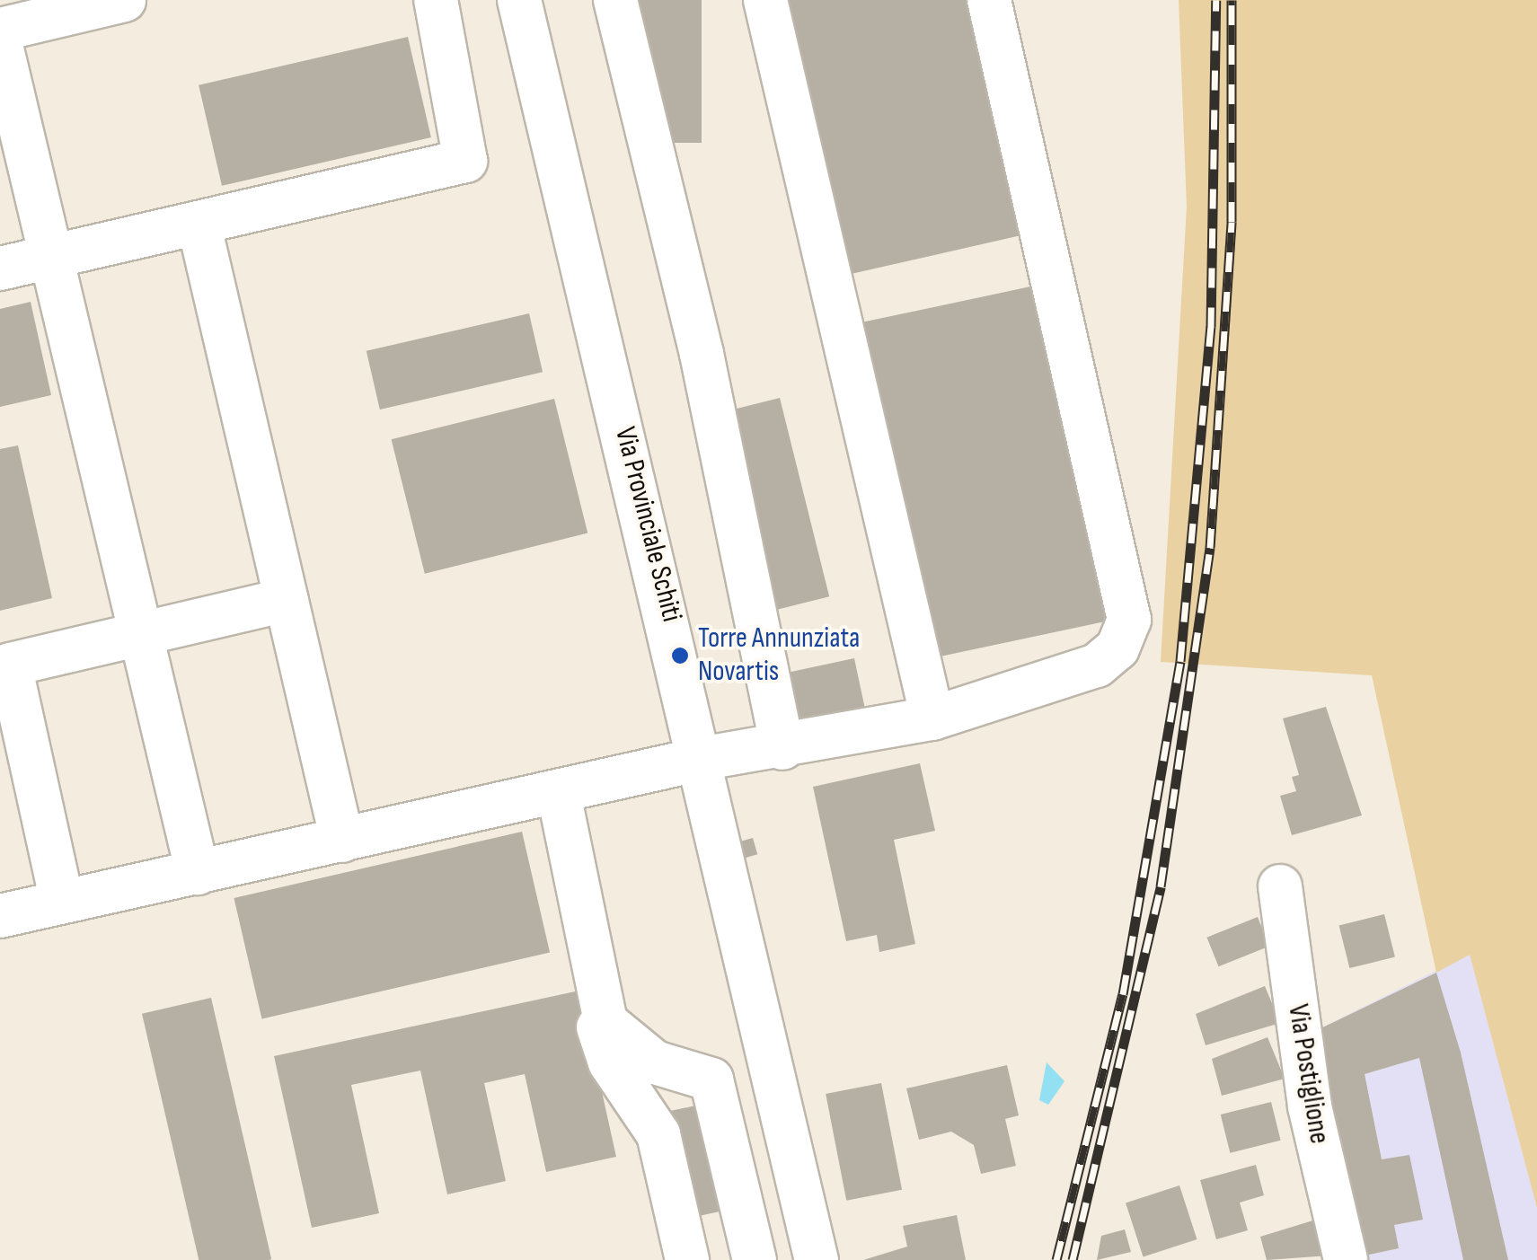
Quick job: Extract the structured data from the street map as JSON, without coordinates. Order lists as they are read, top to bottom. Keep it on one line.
{"streets":{"street":["Via Provinciale Schiti","Via Postiglione"]},"places":["Torre Annunziata Novartis"]}
